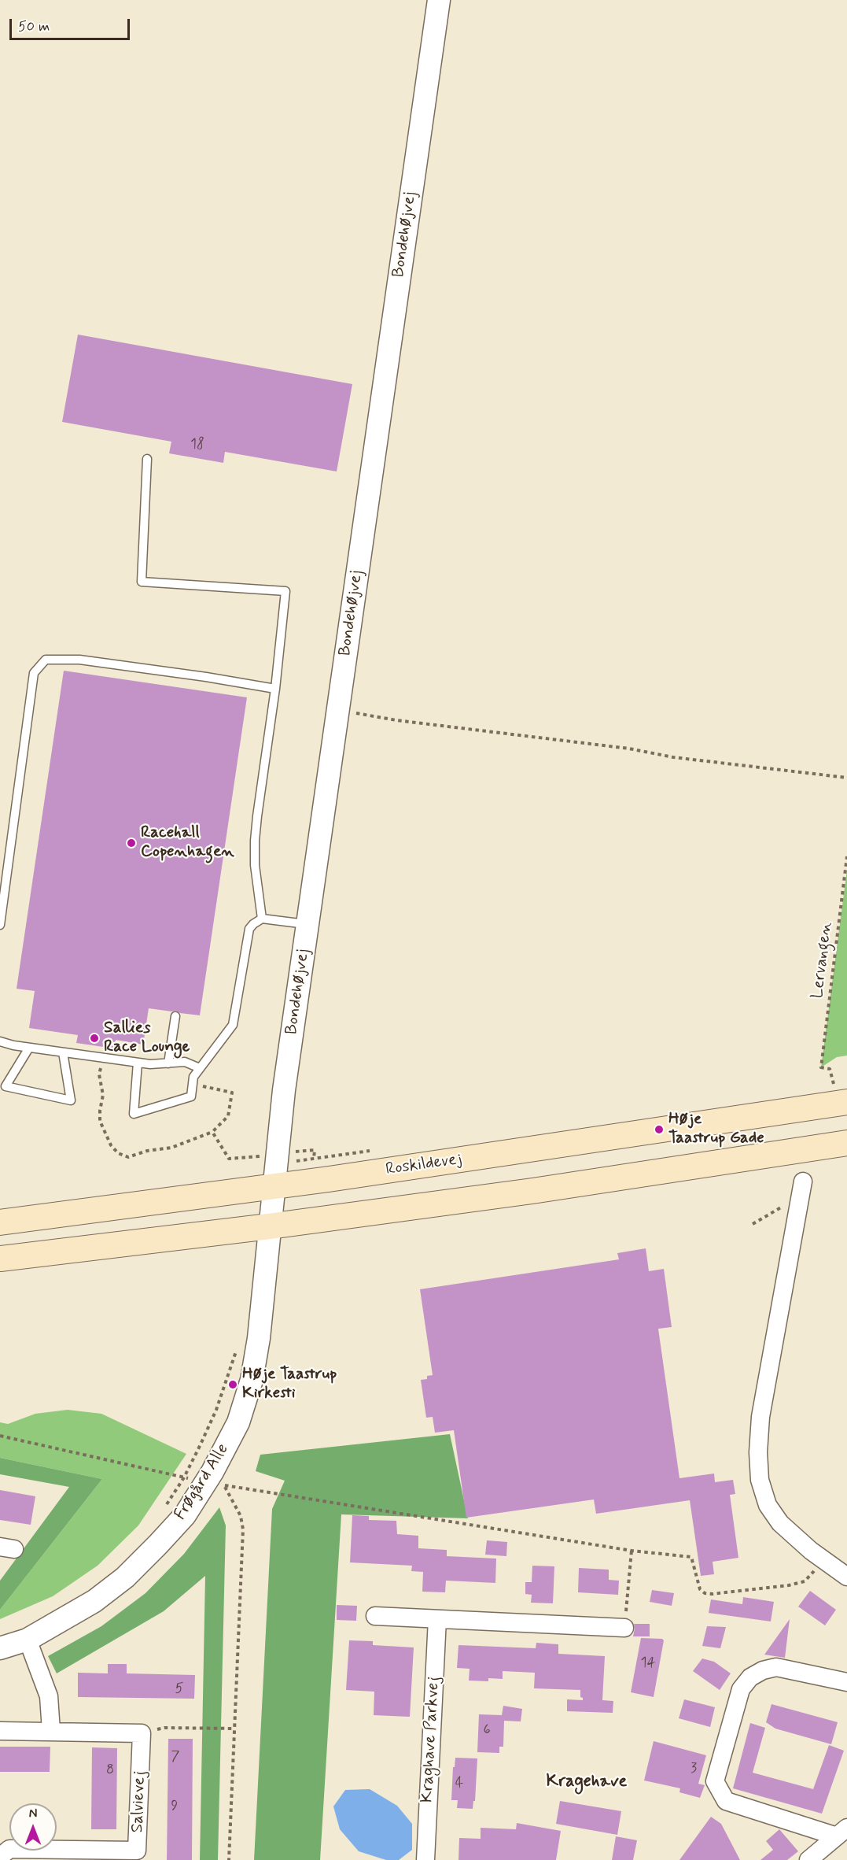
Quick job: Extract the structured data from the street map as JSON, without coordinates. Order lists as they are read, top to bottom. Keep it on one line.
{"streets":{"main road":["Roskildevej"],"street":["Bondehøjvej","Frøgård Alle","Kraghave Parkvej","Salvievej"],"path":["Lervangen"]},"crossings":[["Bondehøjvej","Roskildevej"],["Bondehøjvej","Frøgård Alle"],["Lervangen","Roskildevej"]],"districts":["Kragehave"],"places":["Racehall Copenhagen","Sallies Race Lounge","Høje Taastrup Gade","Høje Taastrup Kirkesti"],"house_numbers":["18","14","5","6","7","3","8","4","9"],"scale_bar":"50 m","north":"top"}
